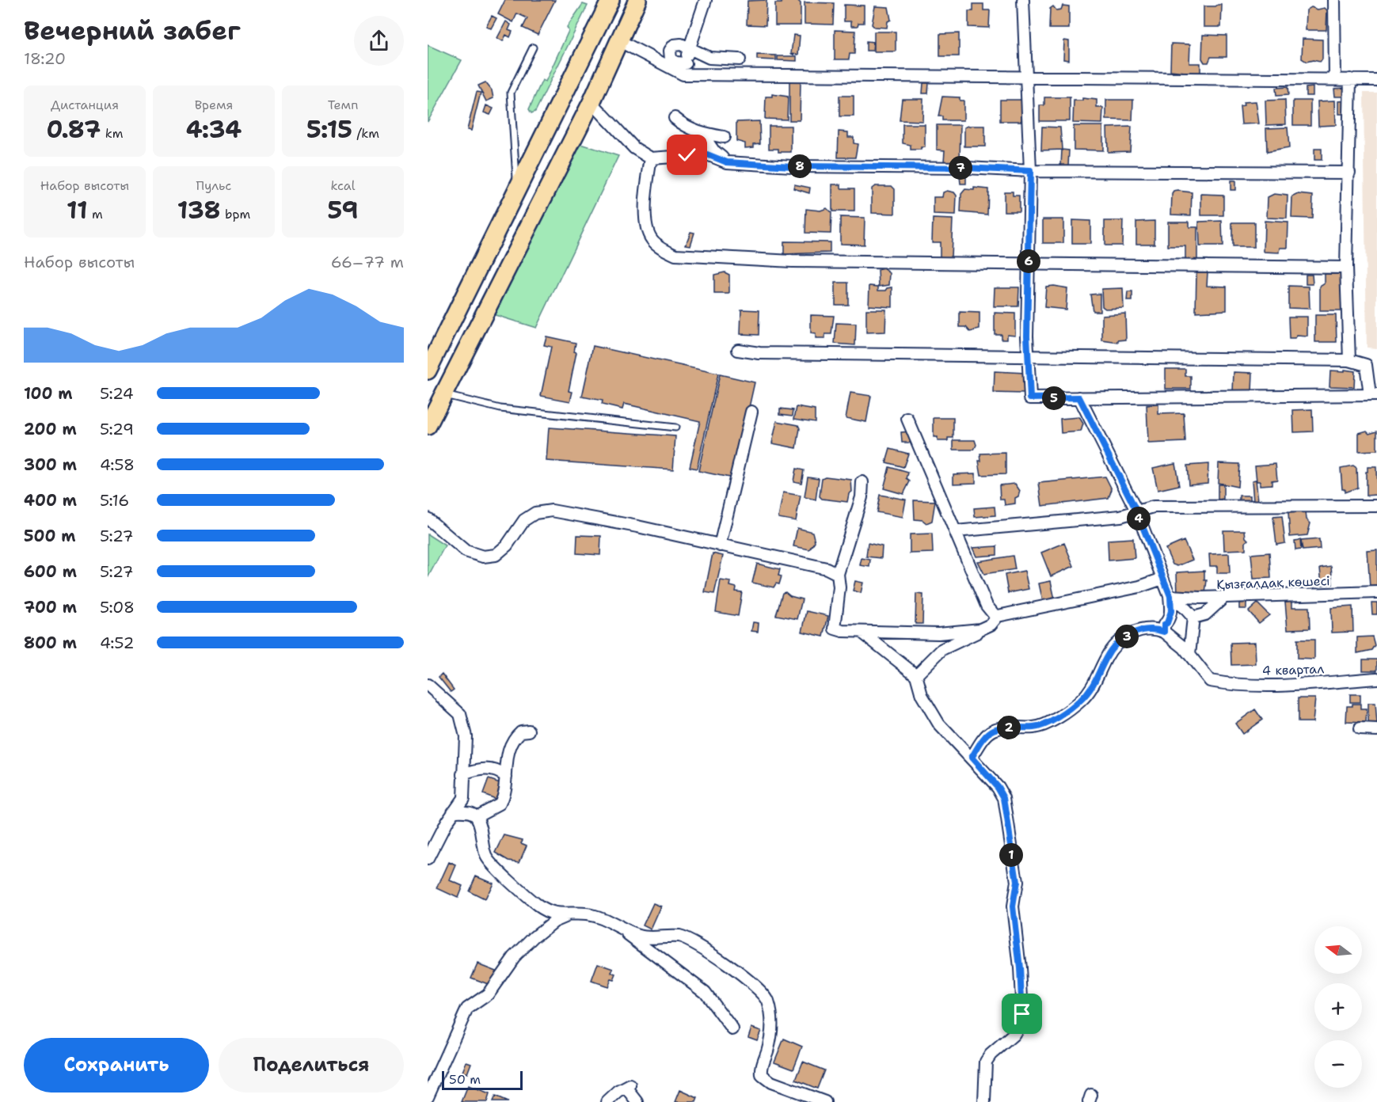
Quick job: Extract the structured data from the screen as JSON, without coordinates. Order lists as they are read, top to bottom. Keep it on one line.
{"streets":{"street":["Қызғалдақ көшесі","4 квартал"]},"scale_bar":"50 m","north":"left","page":{"heading":["Вечерний забег","18:20"],"stats":[["Дистанция","0.87 km"],["Время","4:34"],["Темп","5:15 /km"],["Набор высоты","11 m"],["Пульс","138 bpm"],["kcal","59"]],"pins":["8","7","6","5","4","3","2","1"],"chart":["Набор высоты","66–77 m"],"list":[{"name":"100 m","note":"5:24"},{"name":"200 m","note":"5:29"},{"name":"300 m","note":"4:58"},{"name":"400 m","note":"5:16"},{"name":"500 m","note":"5:27"},{"name":"600 m","note":"5:27"},{"name":"700 m","note":"5:08"},{"name":"800 m","note":"4:52"}],"map_buttons":["+","−"],"buttons":["Сохранить","Поделиться"],"scale":"50 m"}}
